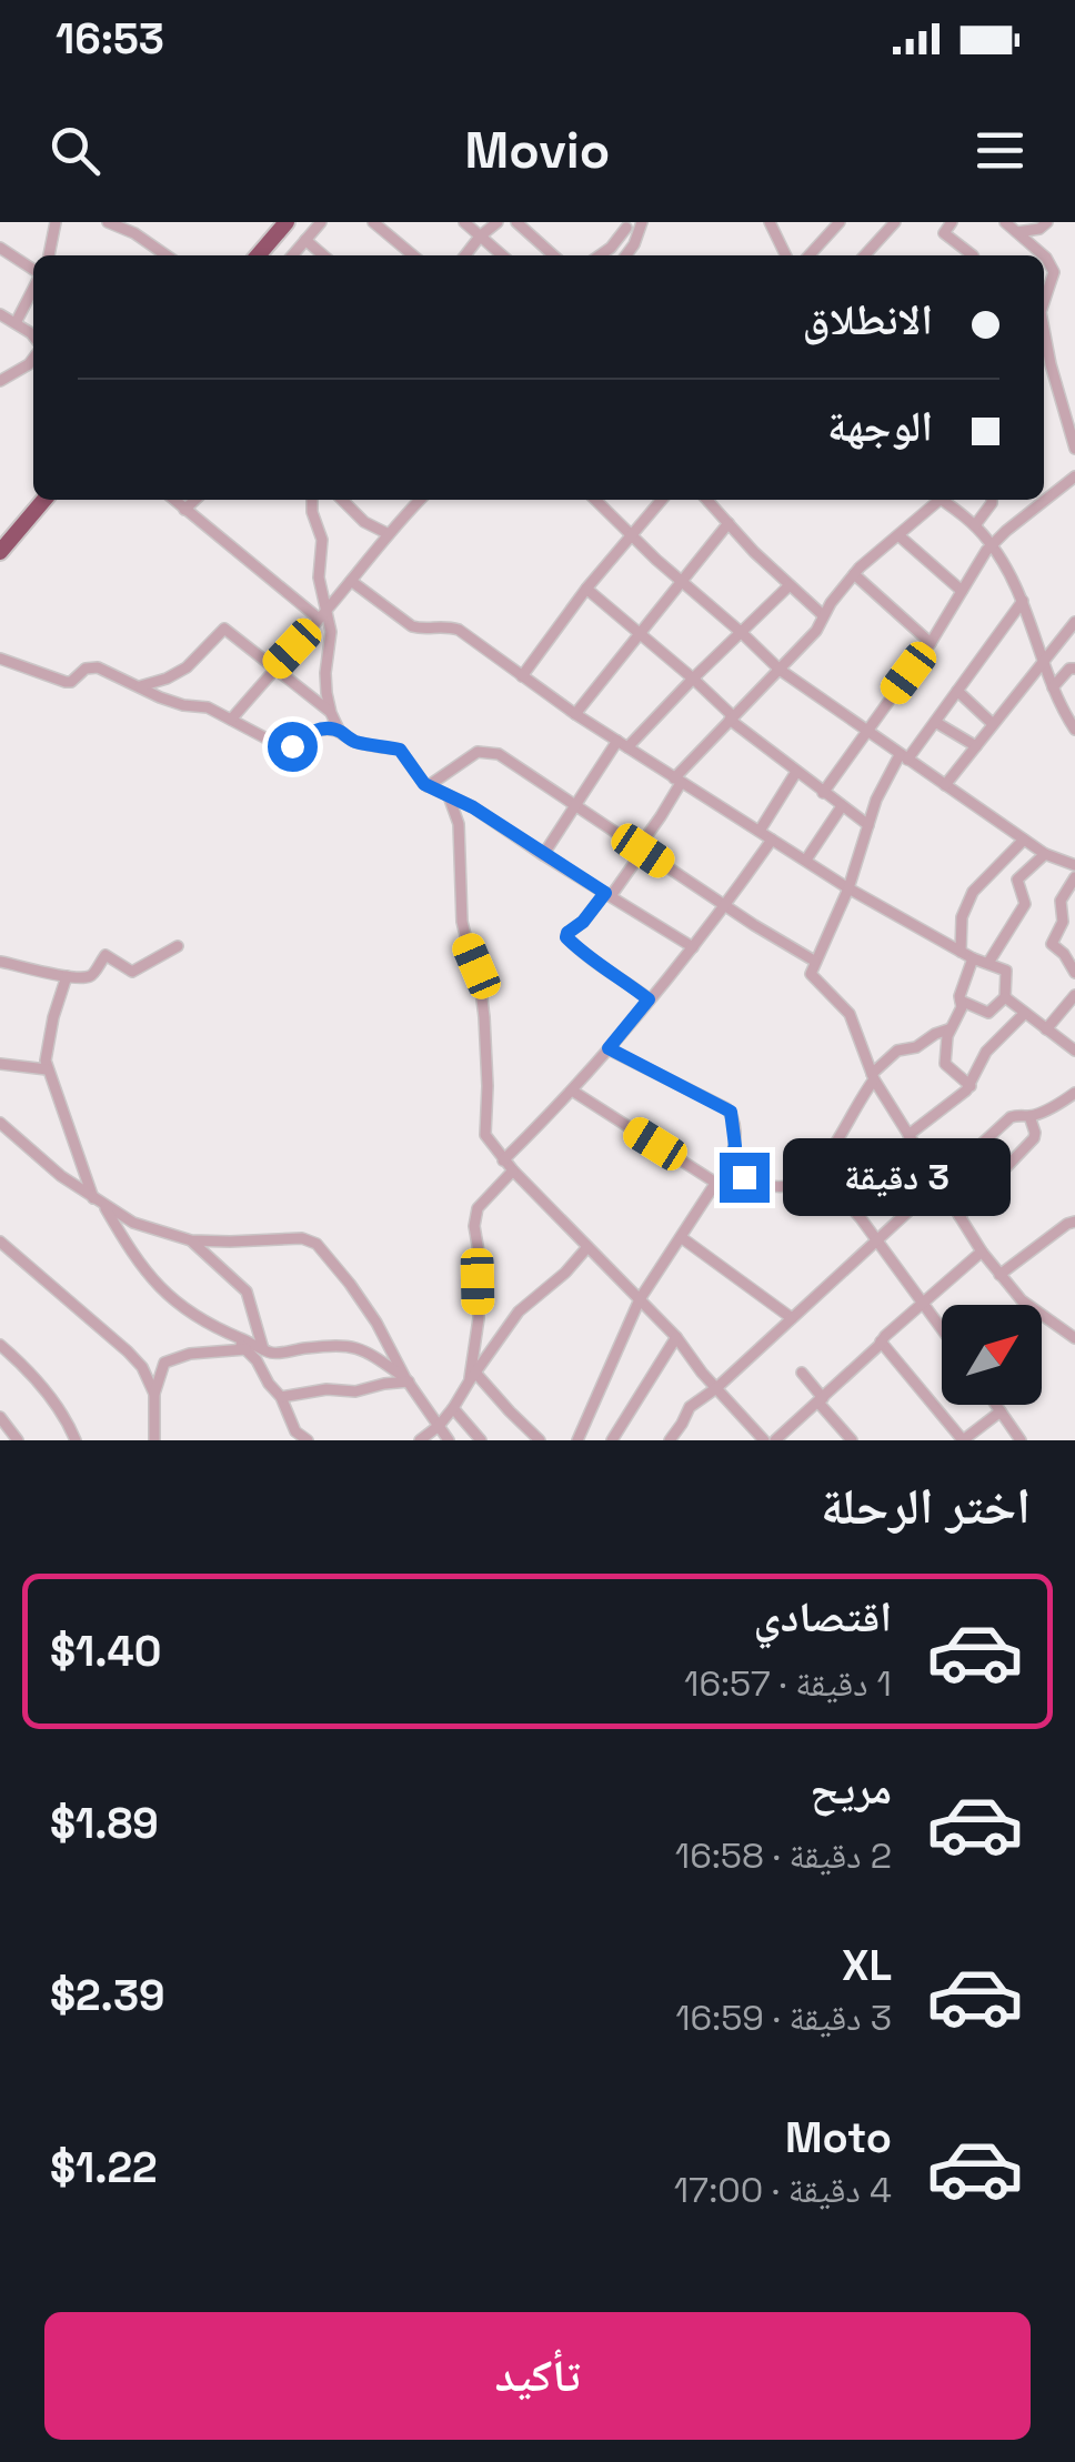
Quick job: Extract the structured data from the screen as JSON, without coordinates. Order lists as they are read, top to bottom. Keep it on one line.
{"north":"top right","page":{"status":"16:53","header":"Movio","banner":["الانطلاق","الوجهة"],"bubble":"3 دقيقة","heading":"اختر الرحلة","list":[{"name":"اقتصادي","note":"1 دقيقة · 16:57","value":"$1.40"},{"name":"مريح","note":"2 دقيقة · 16:58","value":"$1.89"},{"name":"XL","note":"3 دقيقة · 16:59","value":"$2.39"},{"name":"Moto","note":"4 دقيقة · 17:00","value":"$1.22"}],"buttons":"تأكيد"}}
